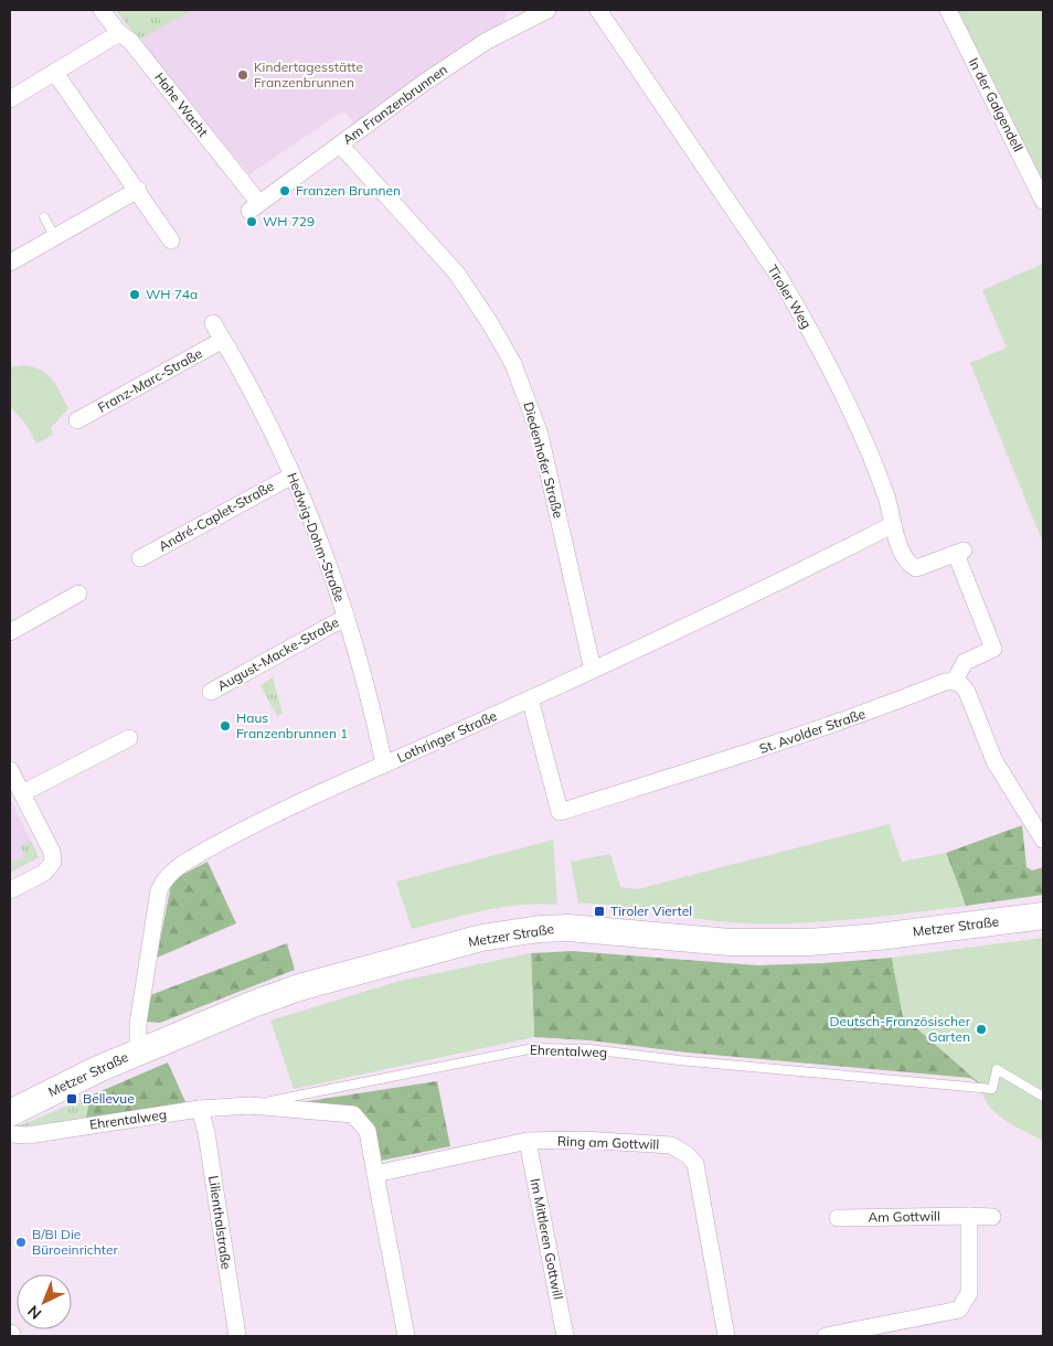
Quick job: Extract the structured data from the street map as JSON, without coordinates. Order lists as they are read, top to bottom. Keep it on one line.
{"streets":{"main road":["Metzer Straße"],"street":["Hohe Wacht","Am Franzenbrunnen","In der Galgendell","Tiroler Weg","Franz-Marc-Straße","Diedenhofer Straße","André-Caplet-Straße","Hedwig-Dohm-Straße","August-Macke-Straße","St. Avolder Straße","Lothringer Straße","Ehrentalweg","Ring am Gottwill","Am Gottwill","Lilienthalstraße","Im Mittleren Gottwill"]},"crossings":[["Hohe Wacht","Am Franzenbrunnen"],["Am Franzenbrunnen","Diedenhofer Straße"],["Tiroler Weg","St. Avolder Straße"],["Tiroler Weg","Lothringer Straße"],["Franz-Marc-Straße","Hedwig-Dohm-Straße"],["Diedenhofer Straße","Lothringer Straße"],["André-Caplet-Straße","Hedwig-Dohm-Straße"],["Hedwig-Dohm-Straße","August-Macke-Straße"],["Hedwig-Dohm-Straße","Lothringer Straße"],["St. Avolder Straße","Lothringer Straße"],["Lothringer Straße","Metzer Straße"],["Ehrentalweg","Lilienthalstraße"],["Ring am Gottwill","Im Mittleren Gottwill"]],"places":{"other":["Kindertagesstätte Franzenbrunnen","Franzen Brunnen","WH 729","WH 74a","Haus Franzenbrunnen 1","Deutsch-Französischer Garten","B/BI Die Büroeinrichter"],"transit":["Tiroler Viertel","Bellevue"]},"north":"bottom left"}
